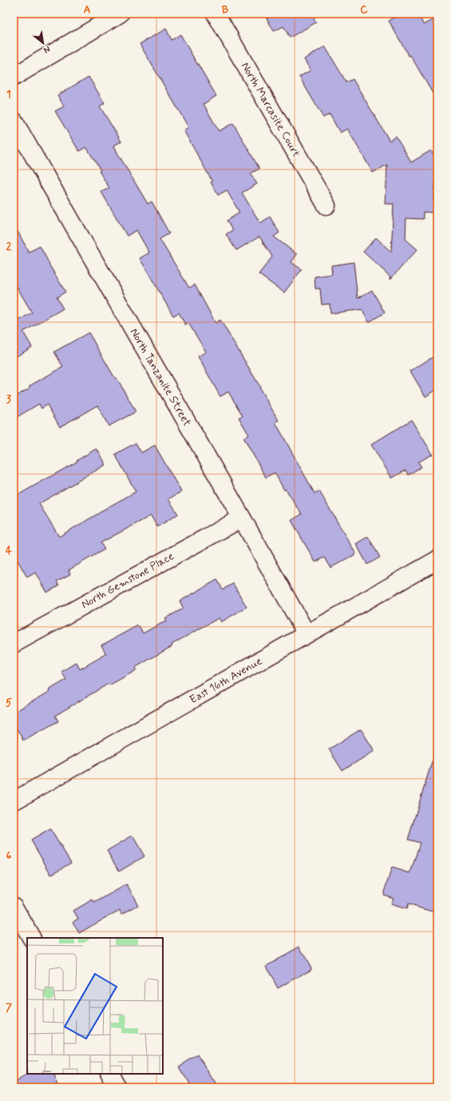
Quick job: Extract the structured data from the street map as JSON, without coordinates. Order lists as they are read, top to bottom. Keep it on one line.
{"streets":{"street":["North Marcasite Court","North Tanzanite Street","North Gemstone Place","East 16th Avenue"]},"crossings":[["North Tanzanite Street","North Gemstone Place"],["North Tanzanite Street","East 16th Avenue"]],"north":"bottom right","grid":{"columns":["A","B","C"],"rows":["1","2","3","4","5","6","7"]}}
